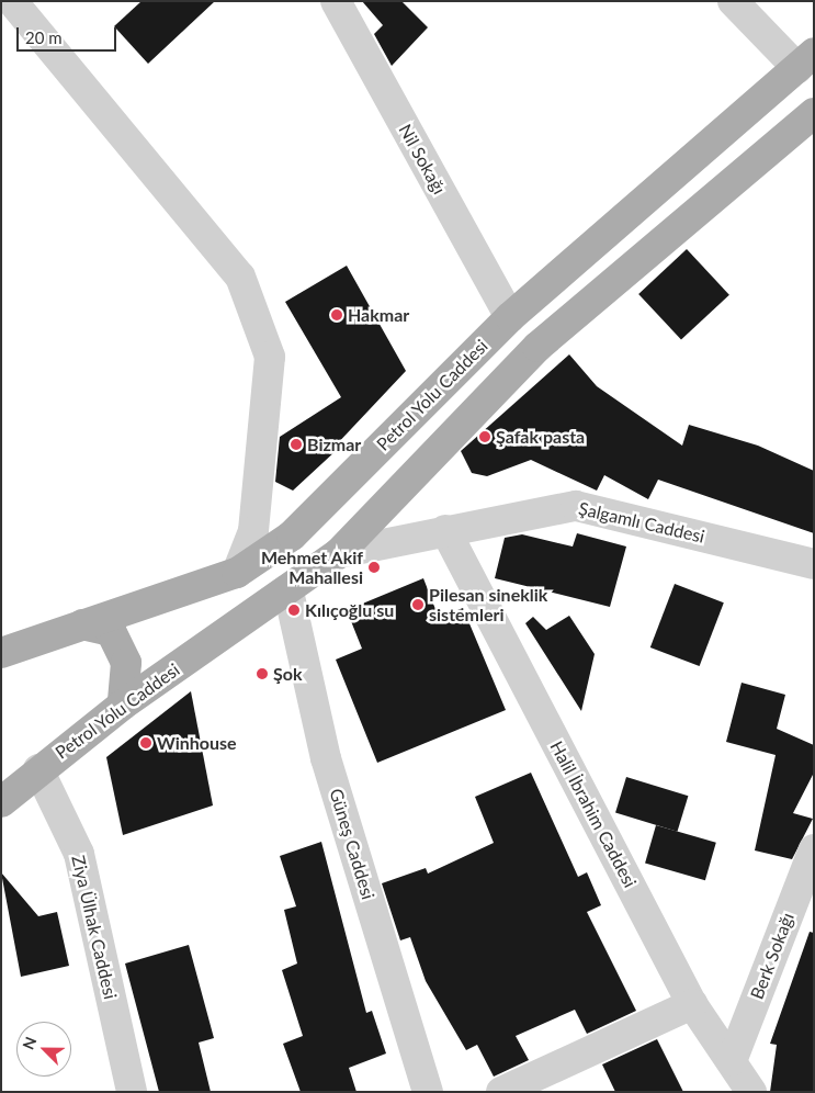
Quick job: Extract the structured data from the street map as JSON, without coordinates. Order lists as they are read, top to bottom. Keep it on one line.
{"streets":{"main road":["Petrol Yolu Caddesi"],"street":["Nil Sokağı","Şalgamlı Caddesi","Halil İbrahim Caddesi","Güneş Caddesi","Ziya Ülhak Caddesi","Berk Sokağı"]},"crossings":[["Nil Sokağı","Petrol Yolu Caddesi"],["Petrol Yolu Caddesi","Şalgamlı Caddesi"],["Petrol Yolu Caddesi","Güneş Caddesi"],["Petrol Yolu Caddesi","Ziya Ülhak Caddesi"],["Şalgamlı Caddesi","Halil İbrahim Caddesi"],["Halil İbrahim Caddesi","Berk Sokağı"]],"places":["Hakmar","Şafak pasta","Bizmar","Mehmet Akif Mahallesi","Pilesan sineklik sistemleri","Kılıçoğlu su","Şok","Winhouse"],"scale_bar":"20 m","north":"top left"}
